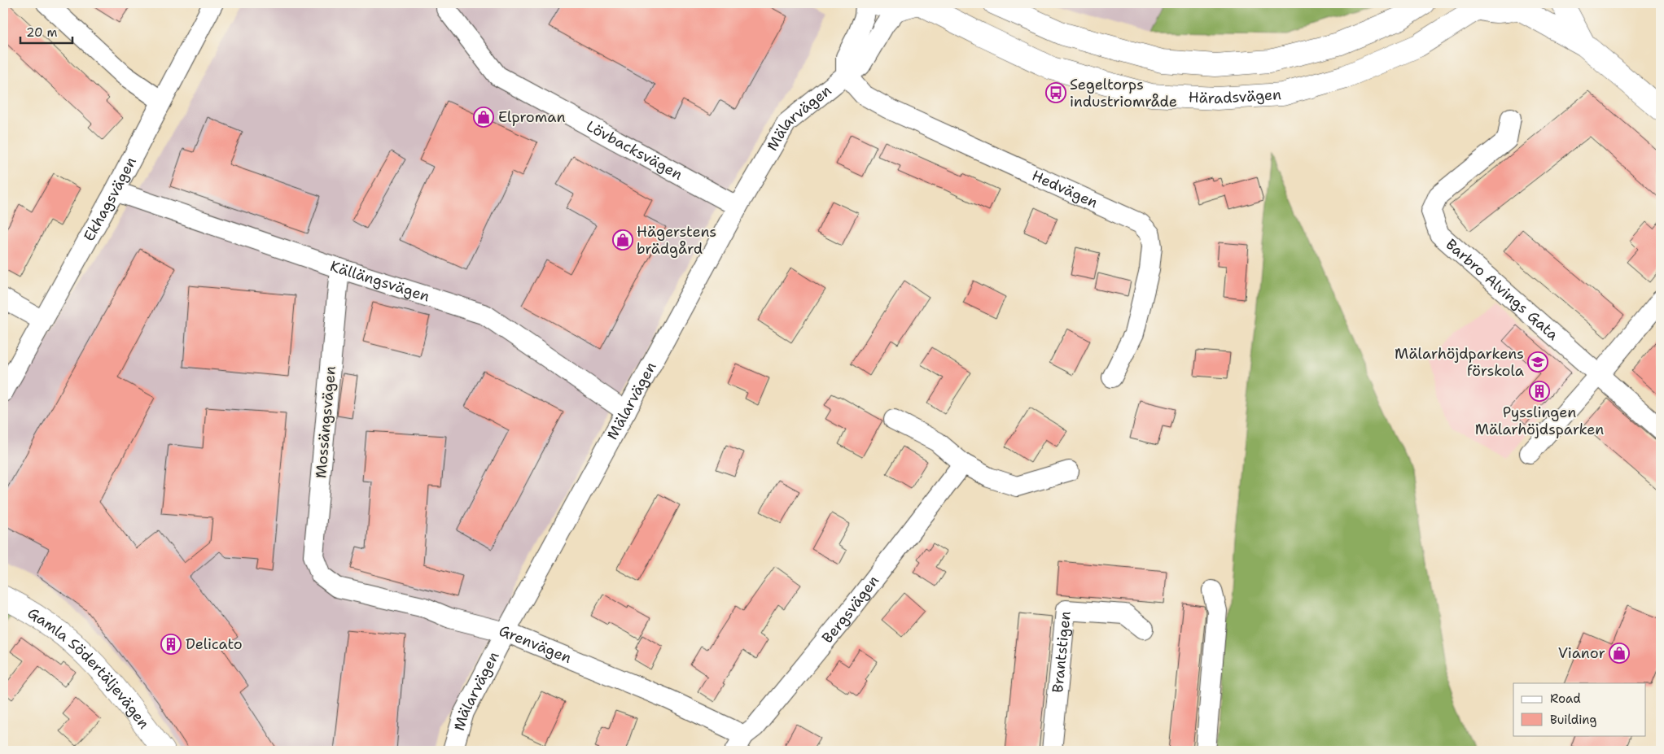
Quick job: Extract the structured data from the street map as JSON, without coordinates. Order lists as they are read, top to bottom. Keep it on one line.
{"streets":{"main road":["Häradsvägen","Gamla Södertäljevägen"],"street":["Mälarvägen","Lövbacksvägen","Hedvägen","Ekhagsvägen","Källängsvägen","Barbro Alvings Gata","Mossängsvägen","Bergsvägen","Grenvägen","Brantstigen"]},"crossings":[["Häradsvägen","Mälarvägen"],["Mälarvägen","Lövbacksvägen"],["Mälarvägen","Hedvägen"],["Mälarvägen","Källängsvägen"],["Mälarvägen","Grenvägen"],["Ekhagsvägen","Källängsvägen"],["Källängsvägen","Mossängsvägen"],["Mossängsvägen","Grenvägen"],["Bergsvägen","Grenvägen"]],"places":{"bus stop":["Segeltorps industriområde"],"shop":["Elproman","Hägerstens brädgård","Vianor"],"school or university":["Mälarhöjdparkens förskola"],"building":["Pysslingen Mälarhöjdsparken","Delicato"]},"legend":["Road","Building"],"scale_bar":"20 m"}
